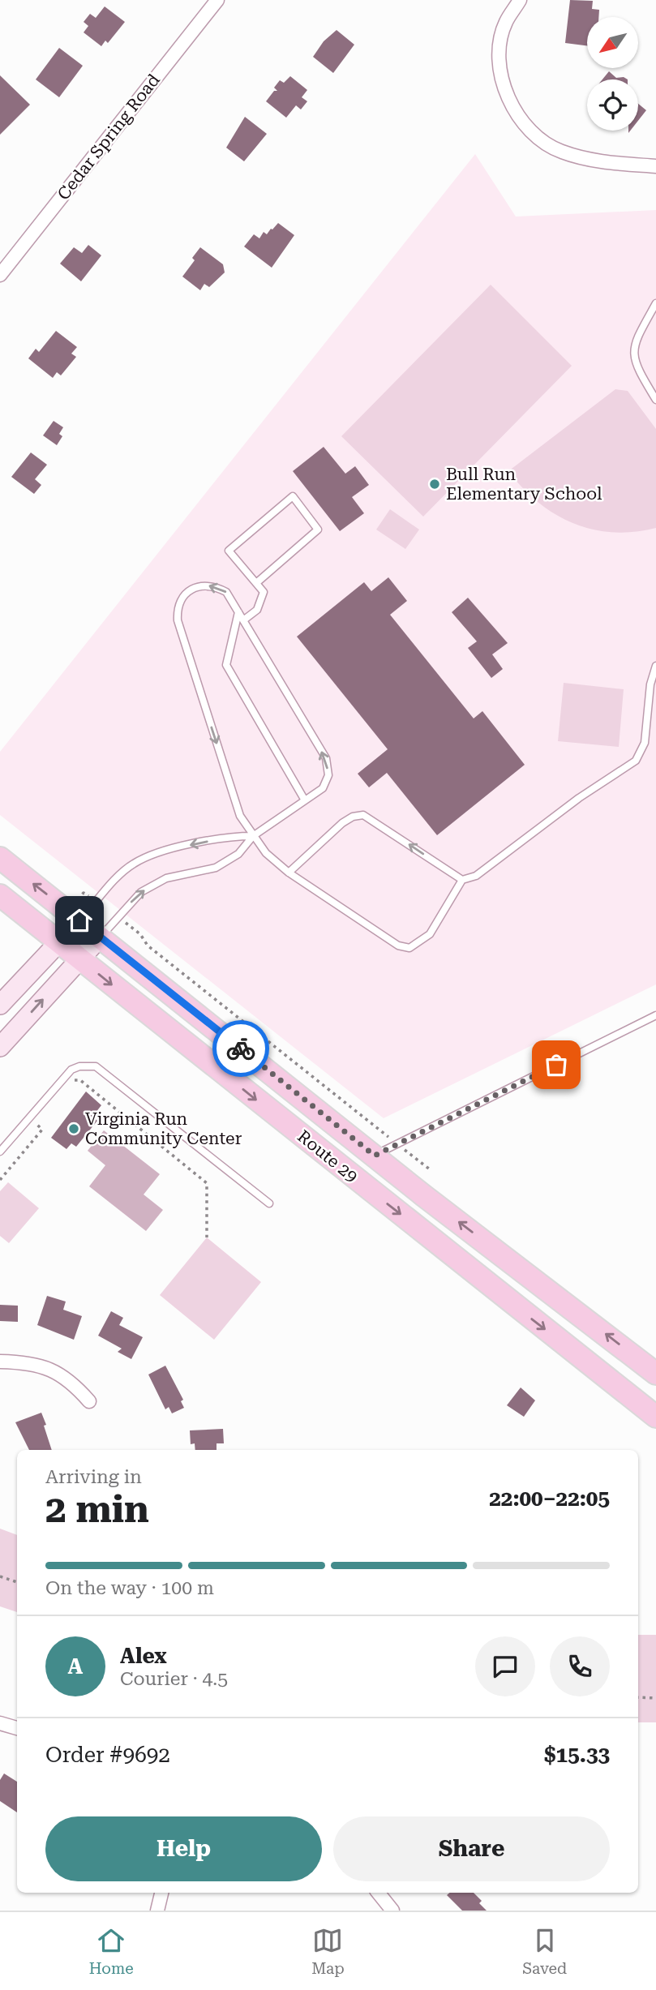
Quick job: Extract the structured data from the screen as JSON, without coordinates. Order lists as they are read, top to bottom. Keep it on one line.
{"streets":{"main road":["Route 29"],"street":["Cedar Spring Road"]},"places":["Bull Run Elementary School","Virginia Run Community Center"],"north":"bottom left","page":{"heading":["2 min","Arriving in","22:00–22:05"],"panel":["Alex","Courier · 4.5","Order #9692","$15.33"],"bar":"On the way · 100 m","round":"A","buttons":["Help","Share"],"tabs":["Home","Map","Saved"]}}
